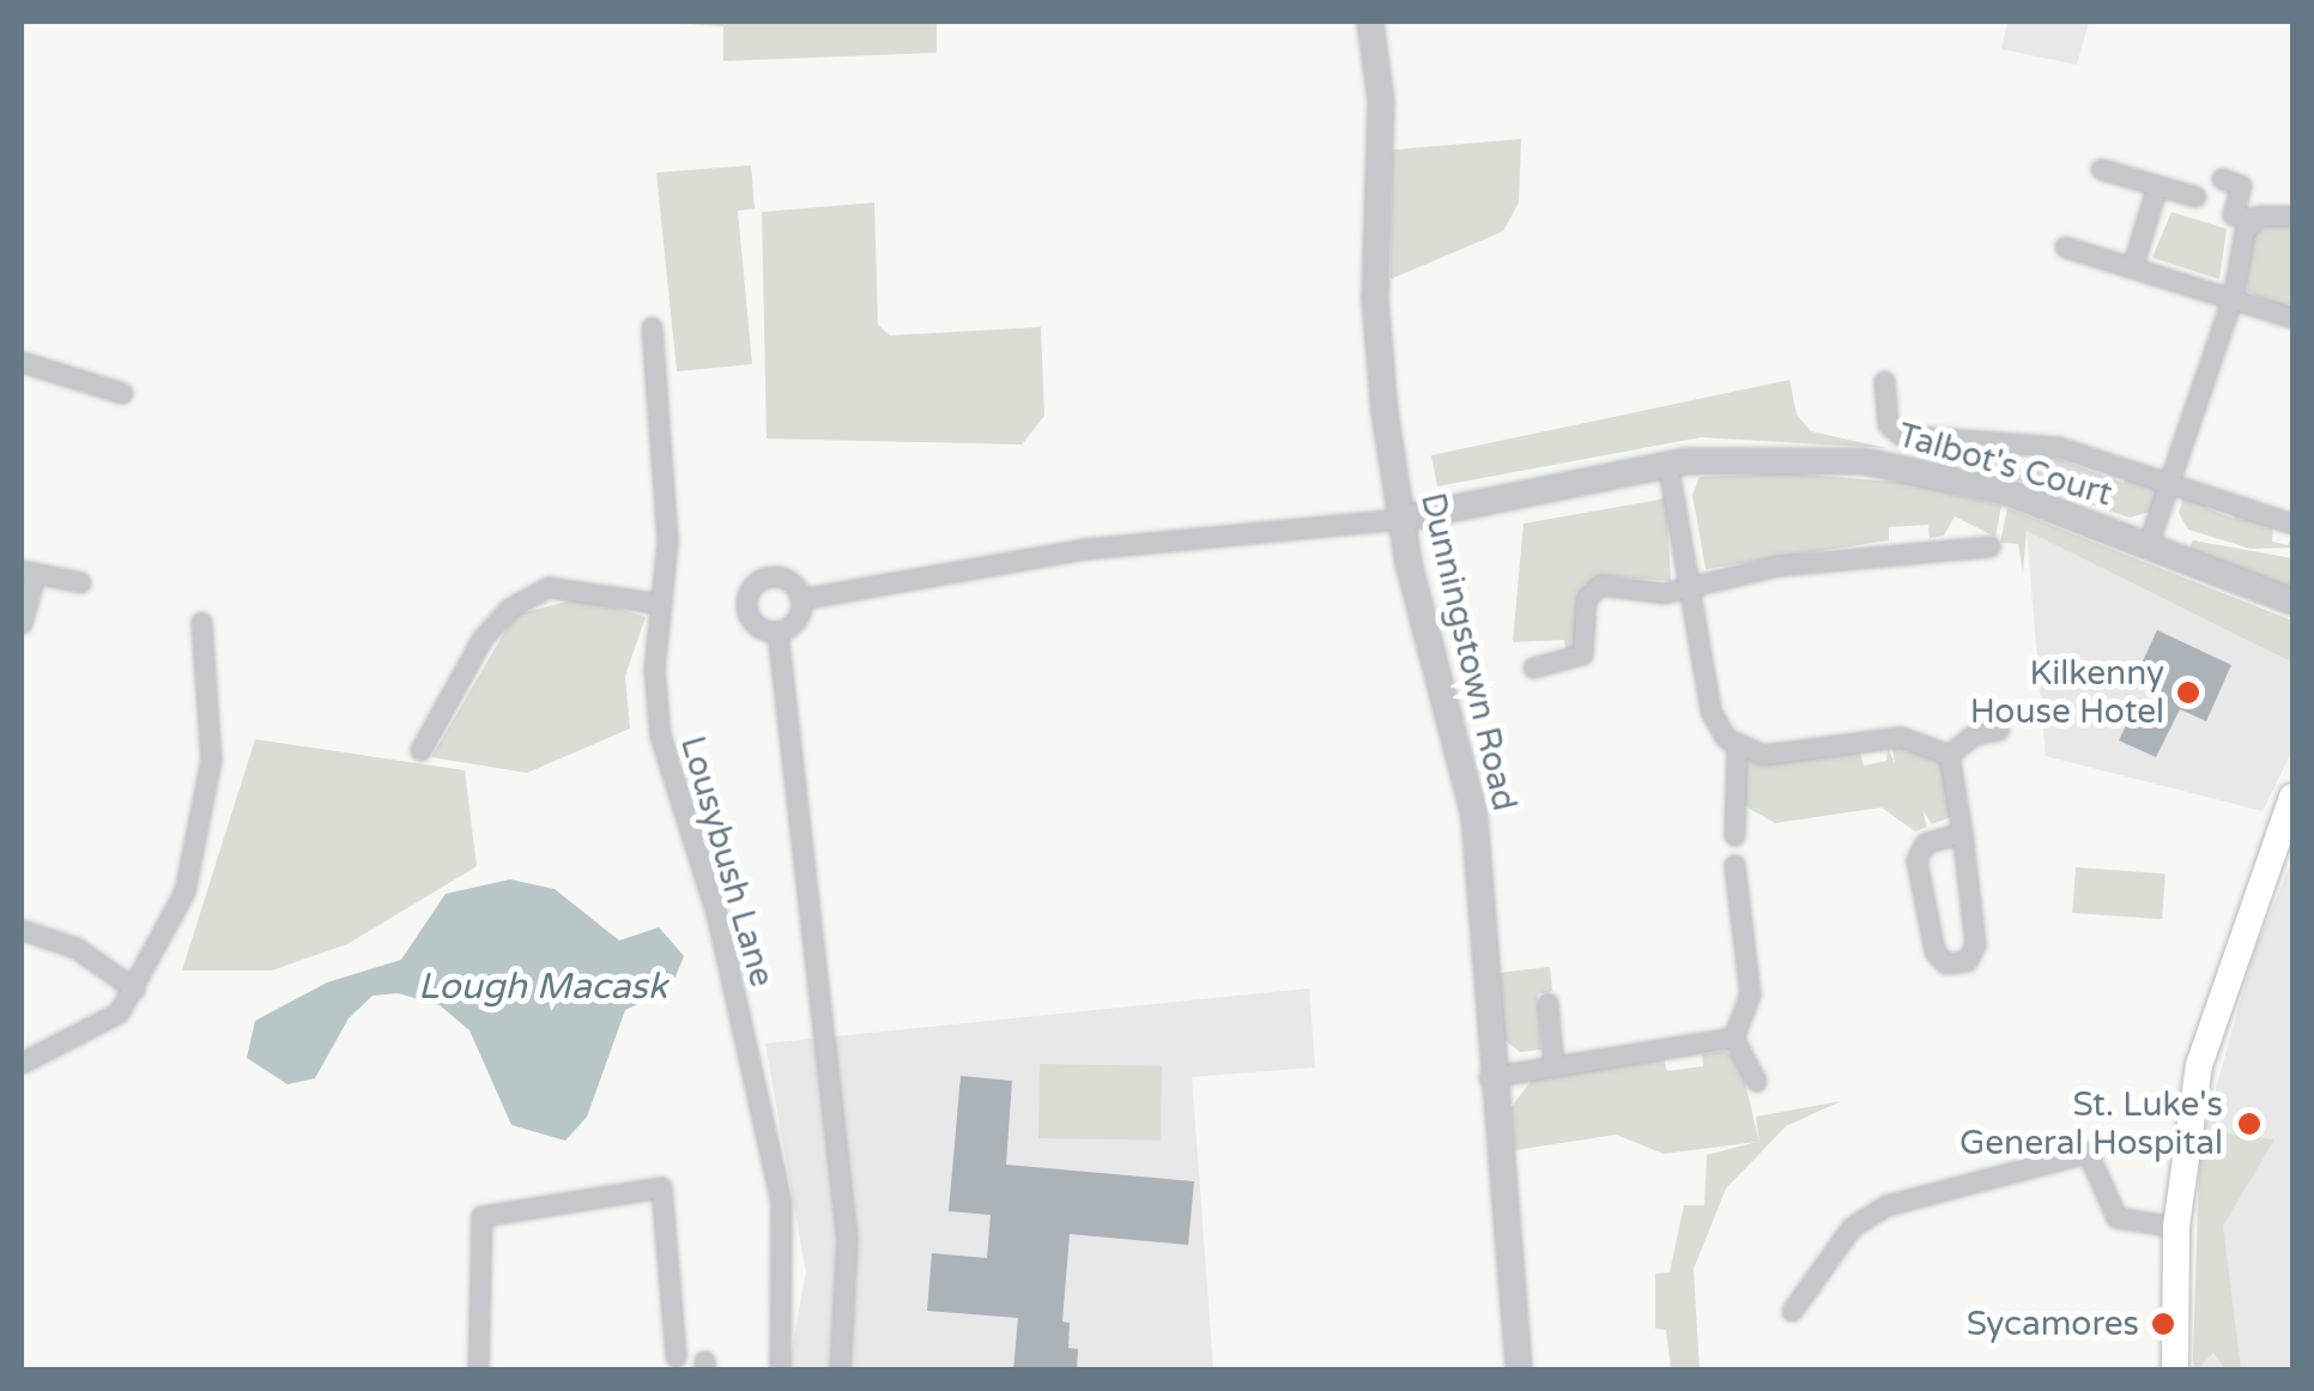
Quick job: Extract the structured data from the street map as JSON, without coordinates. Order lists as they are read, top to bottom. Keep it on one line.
{"streets":{"street":["Talbot's Court","Dunningstown Road","Lousybush Lane"]},"crossings":[["Talbot's Court","Dunningstown Road"]],"water":["Lough Macask"],"places":["Kilkenny House Hotel","St. Luke's General Hospital","Sycamores"]}
